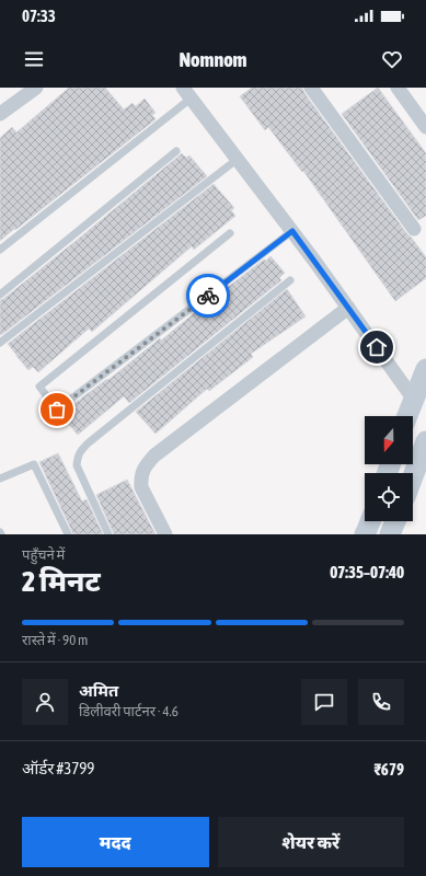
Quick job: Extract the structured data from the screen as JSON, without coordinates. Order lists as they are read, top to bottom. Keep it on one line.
{"north":"bottom","page":{"status":"07:33","header":"Nomnom","heading":["2 मिनट","पहुँचने में","07:35–07:40"],"panel":["अमित","डिलीवरी पार्टनर · 4.6","ऑर्डर #3799","₹679"],"bar":"रास्ते में · 90 m","buttons":["मदद","शेयर करें"]}}
